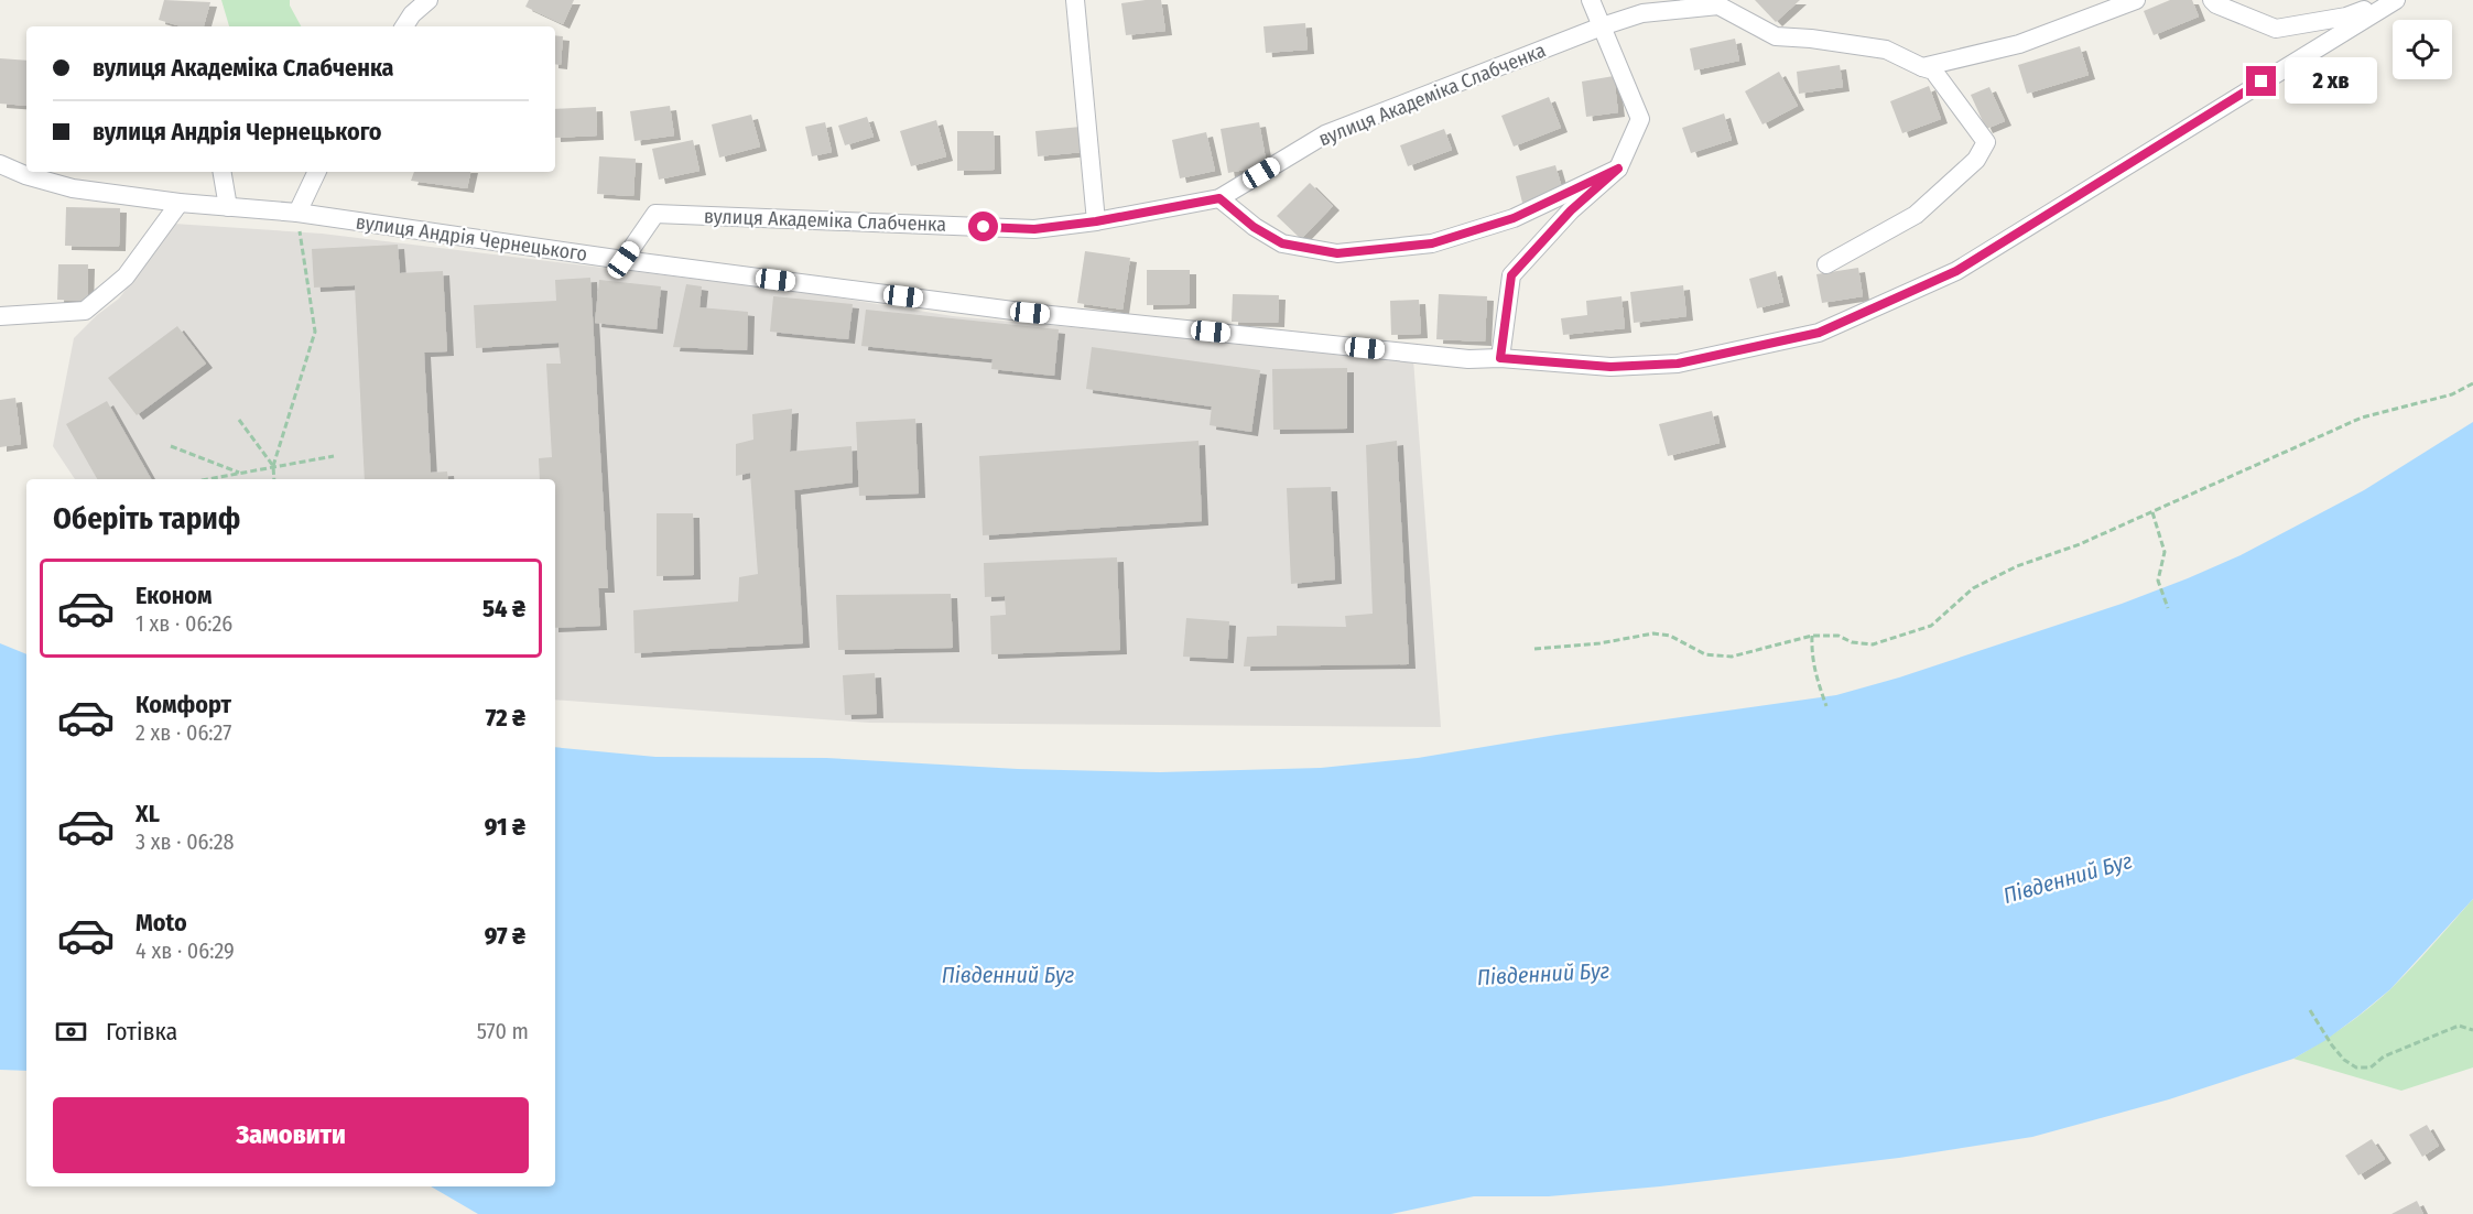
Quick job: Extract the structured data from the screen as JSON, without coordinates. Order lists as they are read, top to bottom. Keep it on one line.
{"streets":{"street":["вулиця Академіка Слабченка","вулиця Андрія Чернецького"]},"crossings":[["вулиця Академіка Слабченка","вулиця Андрія Чернецького"]],"water":["Південний Буг"],"page":{"banner":["вулиця Академіка Слабченка","вулиця Андрія Чернецького"],"bubble":"2 хв","heading":"Оберіть тариф","list":[{"name":"Економ","note":"1 хв · 06:26","value":"54 ₴"},{"name":"Комфорт","note":"2 хв · 06:27","value":"72 ₴"},{"name":"XL","note":"3 хв · 06:28","value":"91 ₴"},{"name":"Moto","note":"4 хв · 06:29","value":"97 ₴"}],"pay":["Готівка","570 m"],"buttons":"Замовити"}}
